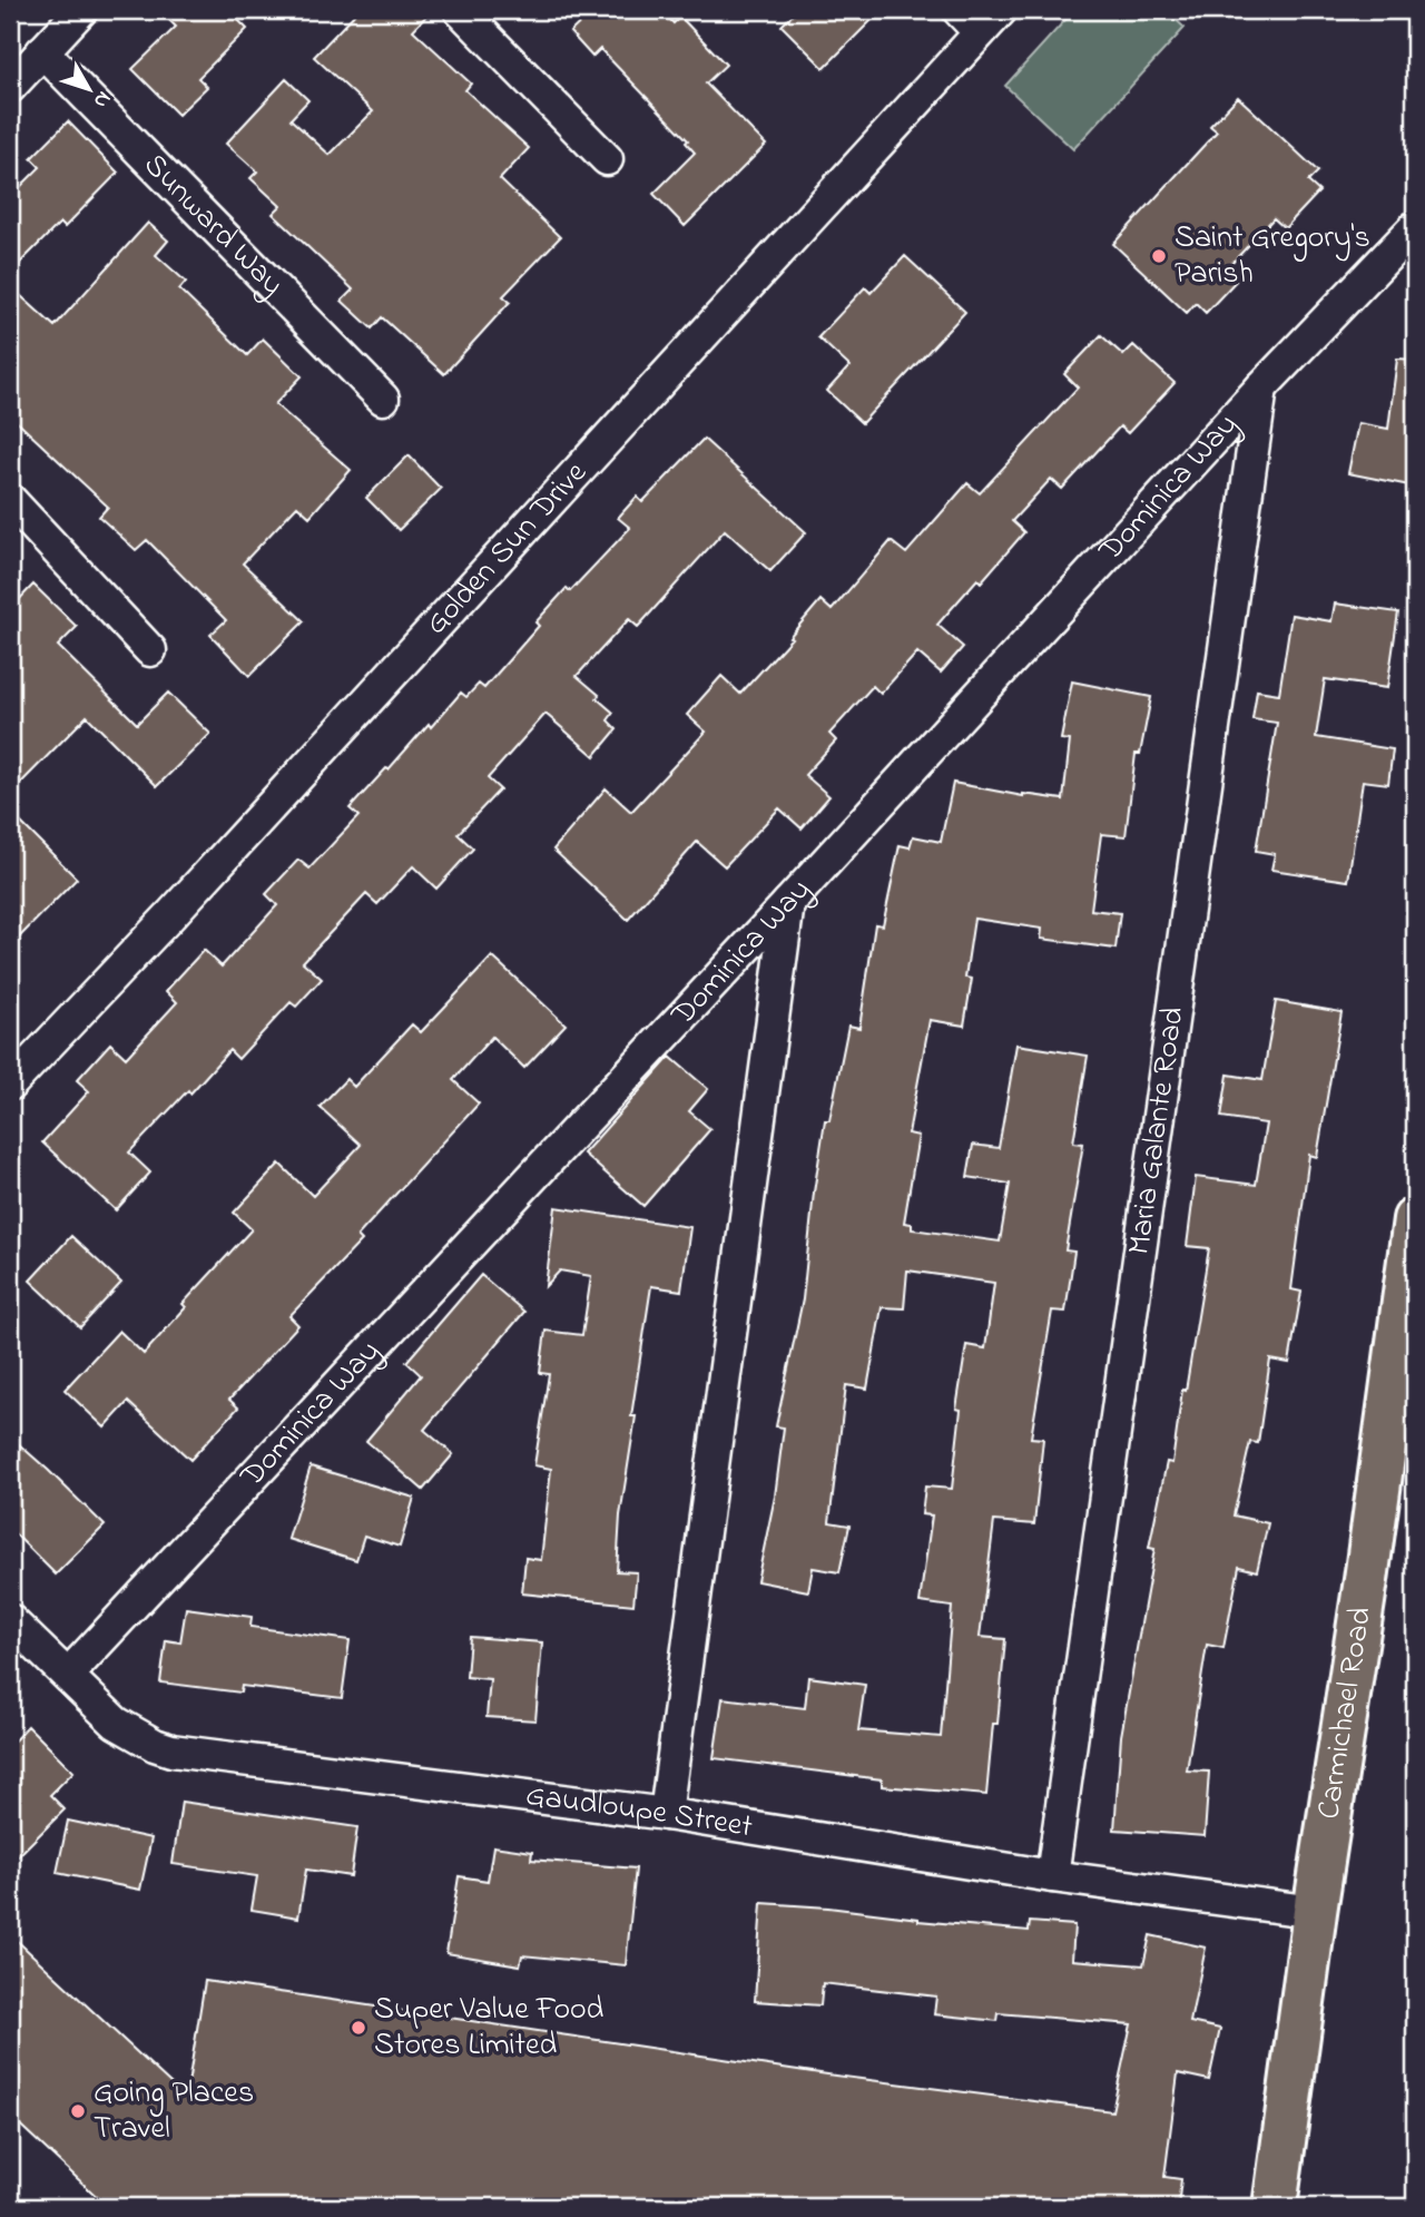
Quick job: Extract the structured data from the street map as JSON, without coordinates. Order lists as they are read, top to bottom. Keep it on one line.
{"streets":{"main road":["Carmichael Road"],"street":["Sunward Way","Dominica Way","Golden Sun Drive","Maria Galante Road","Gaudloupe Street"]},"crossings":[["Dominica Way","Maria Galante Road"],["Dominica Way","Gaudloupe Street"],["Maria Galante Road","Gaudloupe Street"],["Carmichael Road","Gaudloupe Street"]],"places":["Saint Gregory's Parish","Super Value Food Stores Limited","Going Places Travel"],"north":"bottom right"}
